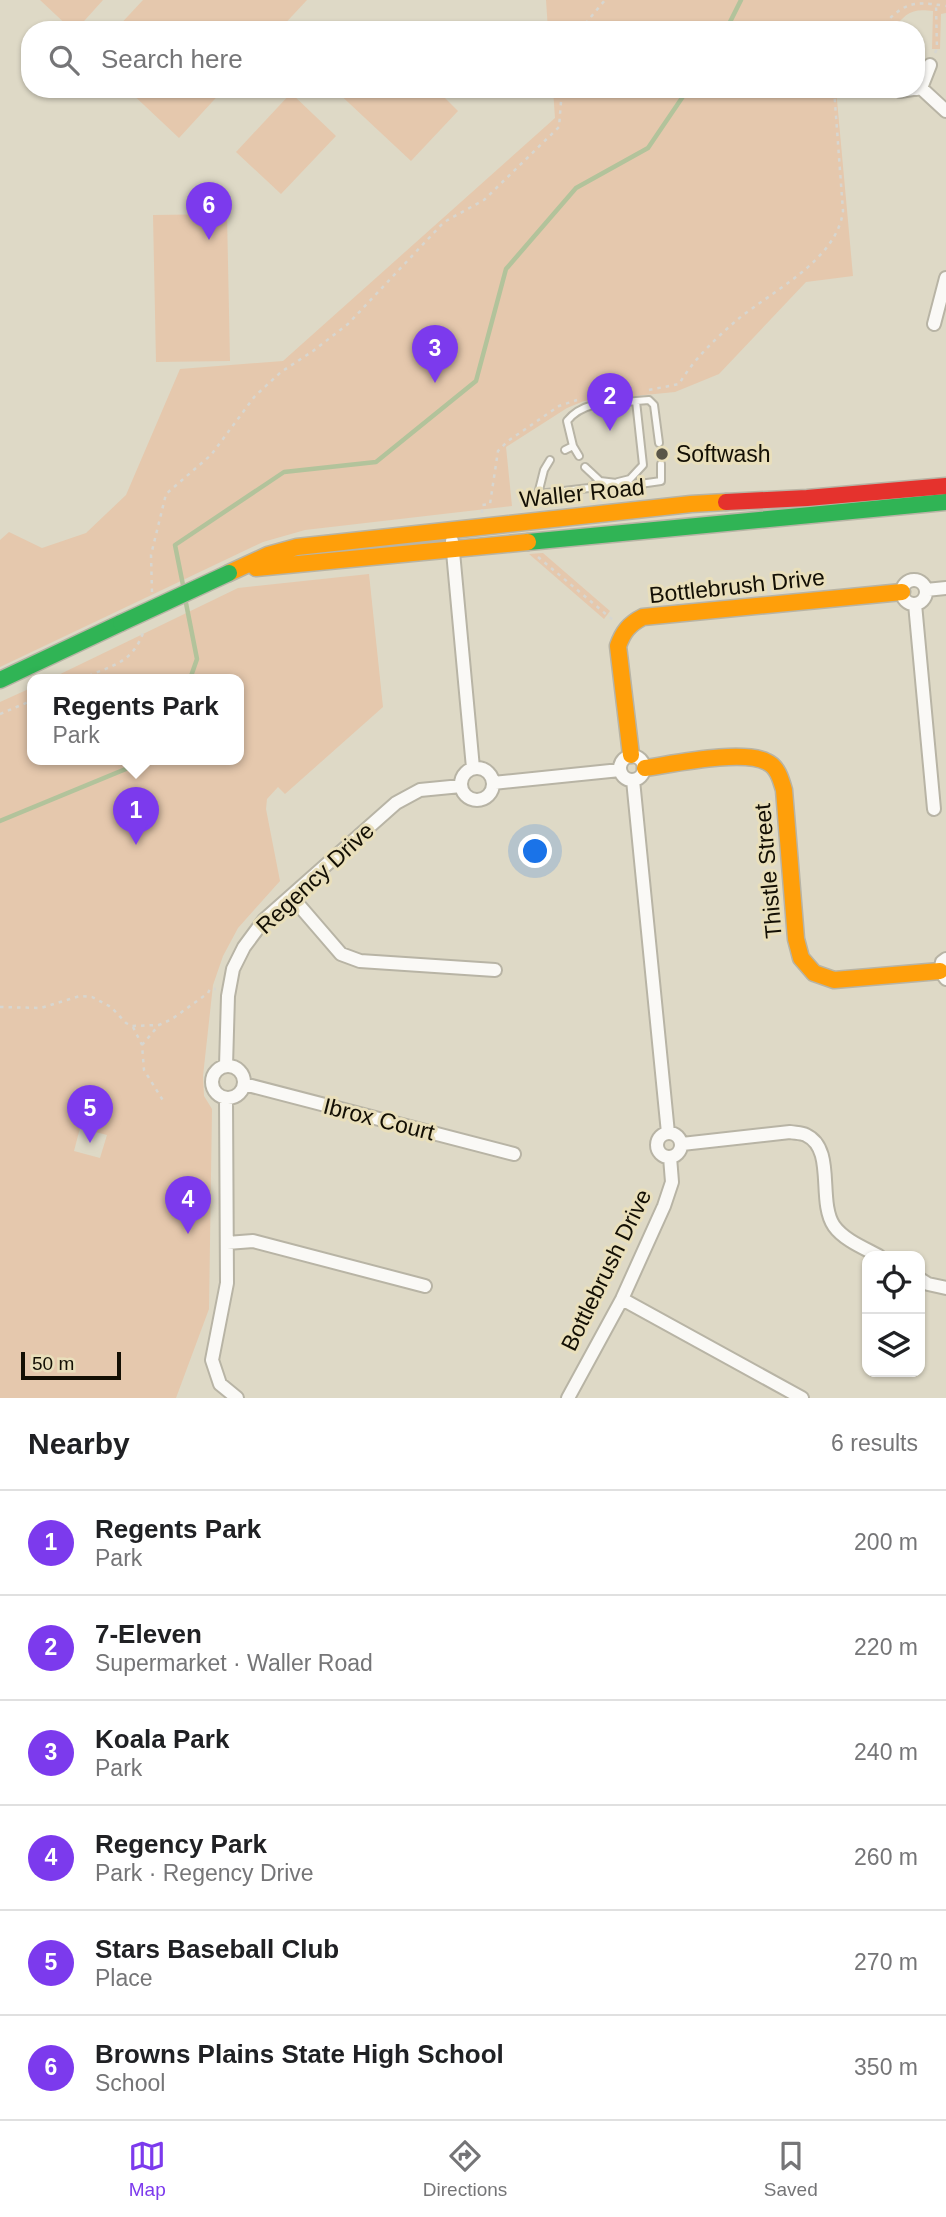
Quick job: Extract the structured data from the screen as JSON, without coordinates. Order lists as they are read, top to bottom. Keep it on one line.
{"streets":{"street":["Waller Road","Bottlebrush Drive","Thistle Street","Regency Drive","Ibrox Court"]},"crossings":[["Bottlebrush Drive","Thistle Street"],["Regency Drive","Ibrox Court"]],"places":["Softwash"],"scale_bar":"50 m","page":{"search":"Search here","pins":["6","3","2","1","5","4"],"popup":["Regents Park","Park"],"scale":"50 m","heading":["Nearby","6 results"],"list":[{"mark":"1","name":"Regents Park","note":"Park","value":"200 m"},{"mark":"2","name":"7-Eleven","note":"Supermarket · Waller Road","value":"220 m"},{"mark":"3","name":"Koala Park","note":"Park","value":"240 m"},{"mark":"4","name":"Regency Park","note":"Park · Regency Drive","value":"260 m"},{"mark":"5","name":"Stars Baseball Club","note":"Place","value":"270 m"},{"mark":"6","name":"Browns Plains State High School","note":"School","value":"350 m"}],"nav":["Map","Directions","Saved"]}}
